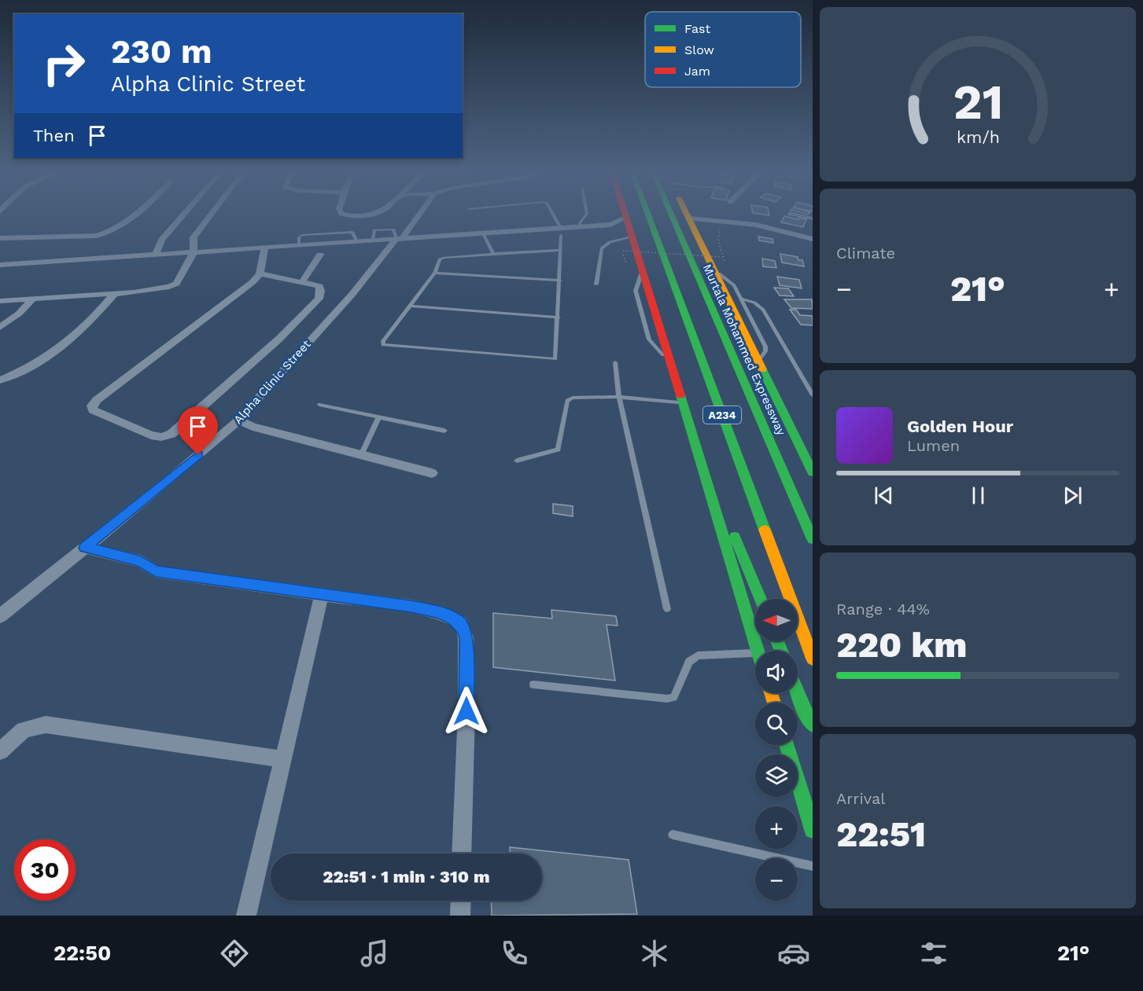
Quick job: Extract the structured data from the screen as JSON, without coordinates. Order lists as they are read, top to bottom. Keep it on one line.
{"streets":{"highway":["Murtala Mohammed Expressway","A234"],"street":["Alpha Clinic Street"]},"legend":["Fast","Slow","Jam"],"north":"left","page":{"turn":["230 m","Alpha Clinic Street"],"then":"Then","tile":["Climate",["Range · 44%","220 km"],["Arrival","22:51"]],"heat":["−","21°","+"],"song":["Golden Hour","Lumen"],"map_buttons":["+","−"],"limit":"30","trip":"22:51 · 1 min · 310 m","tabs":["22:50","21°"],"gauge":["21","km/h"]}}
